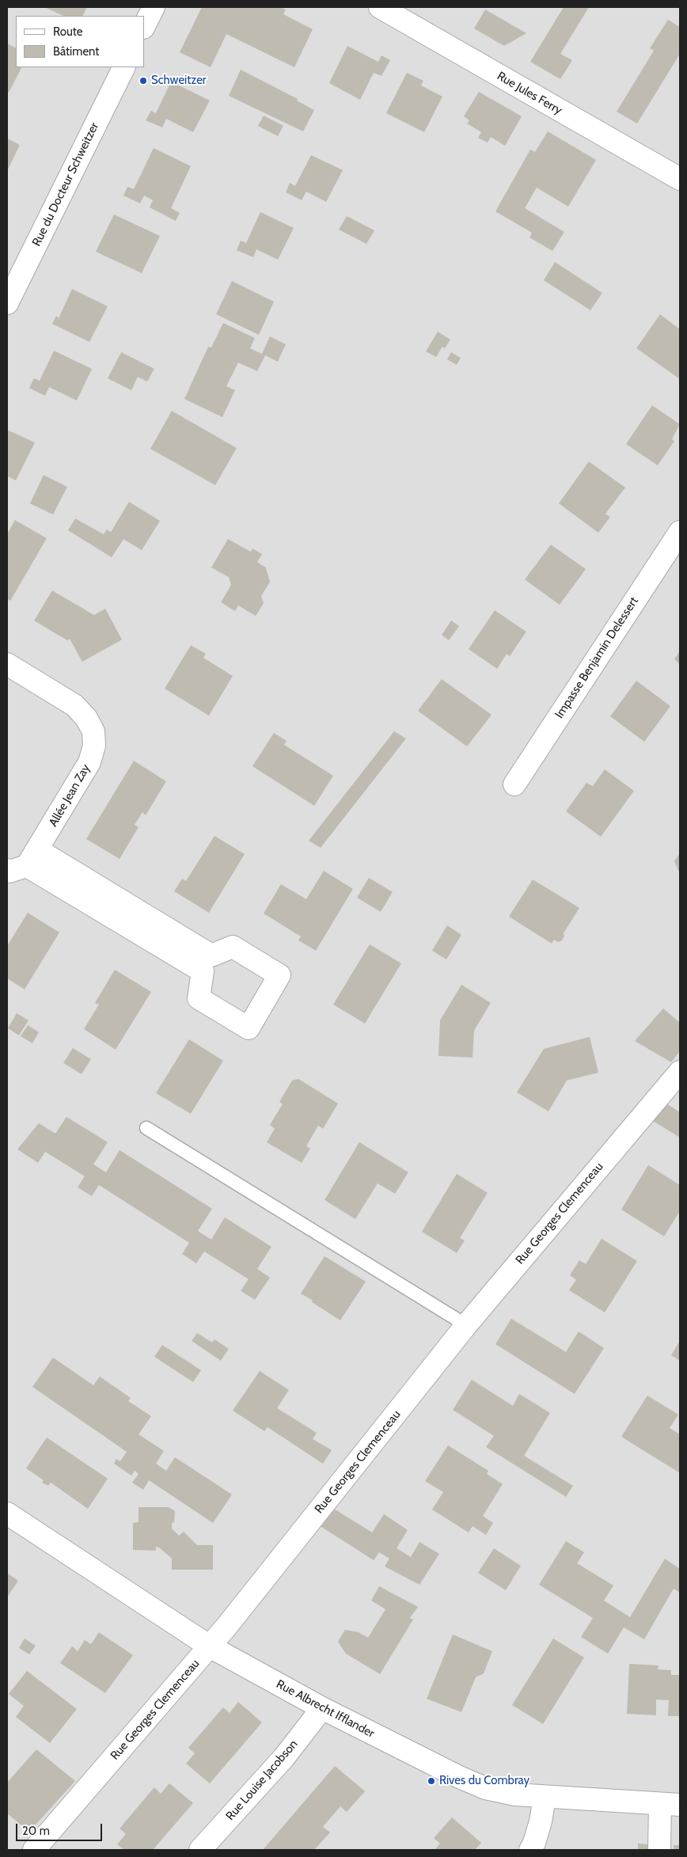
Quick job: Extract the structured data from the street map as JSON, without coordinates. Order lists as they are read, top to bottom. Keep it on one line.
{"streets":{"street":["Rue Jules Ferry","Rue du Docteur Schweitzer","Impasse Benjamin Delessert","Allée Jean Zay","Rue Georges Clemenceau","Rue Albrecht Ifflander","Rue Louise Jacobson"]},"crossings":[["Rue Georges Clemenceau","Rue Albrecht Ifflander"],["Rue Albrecht Ifflander","Rue Louise Jacobson"]],"places":["Schweitzer","Rives du Combray"],"legend":["Route","Bâtiment"],"scale_bar":"20 m"}
